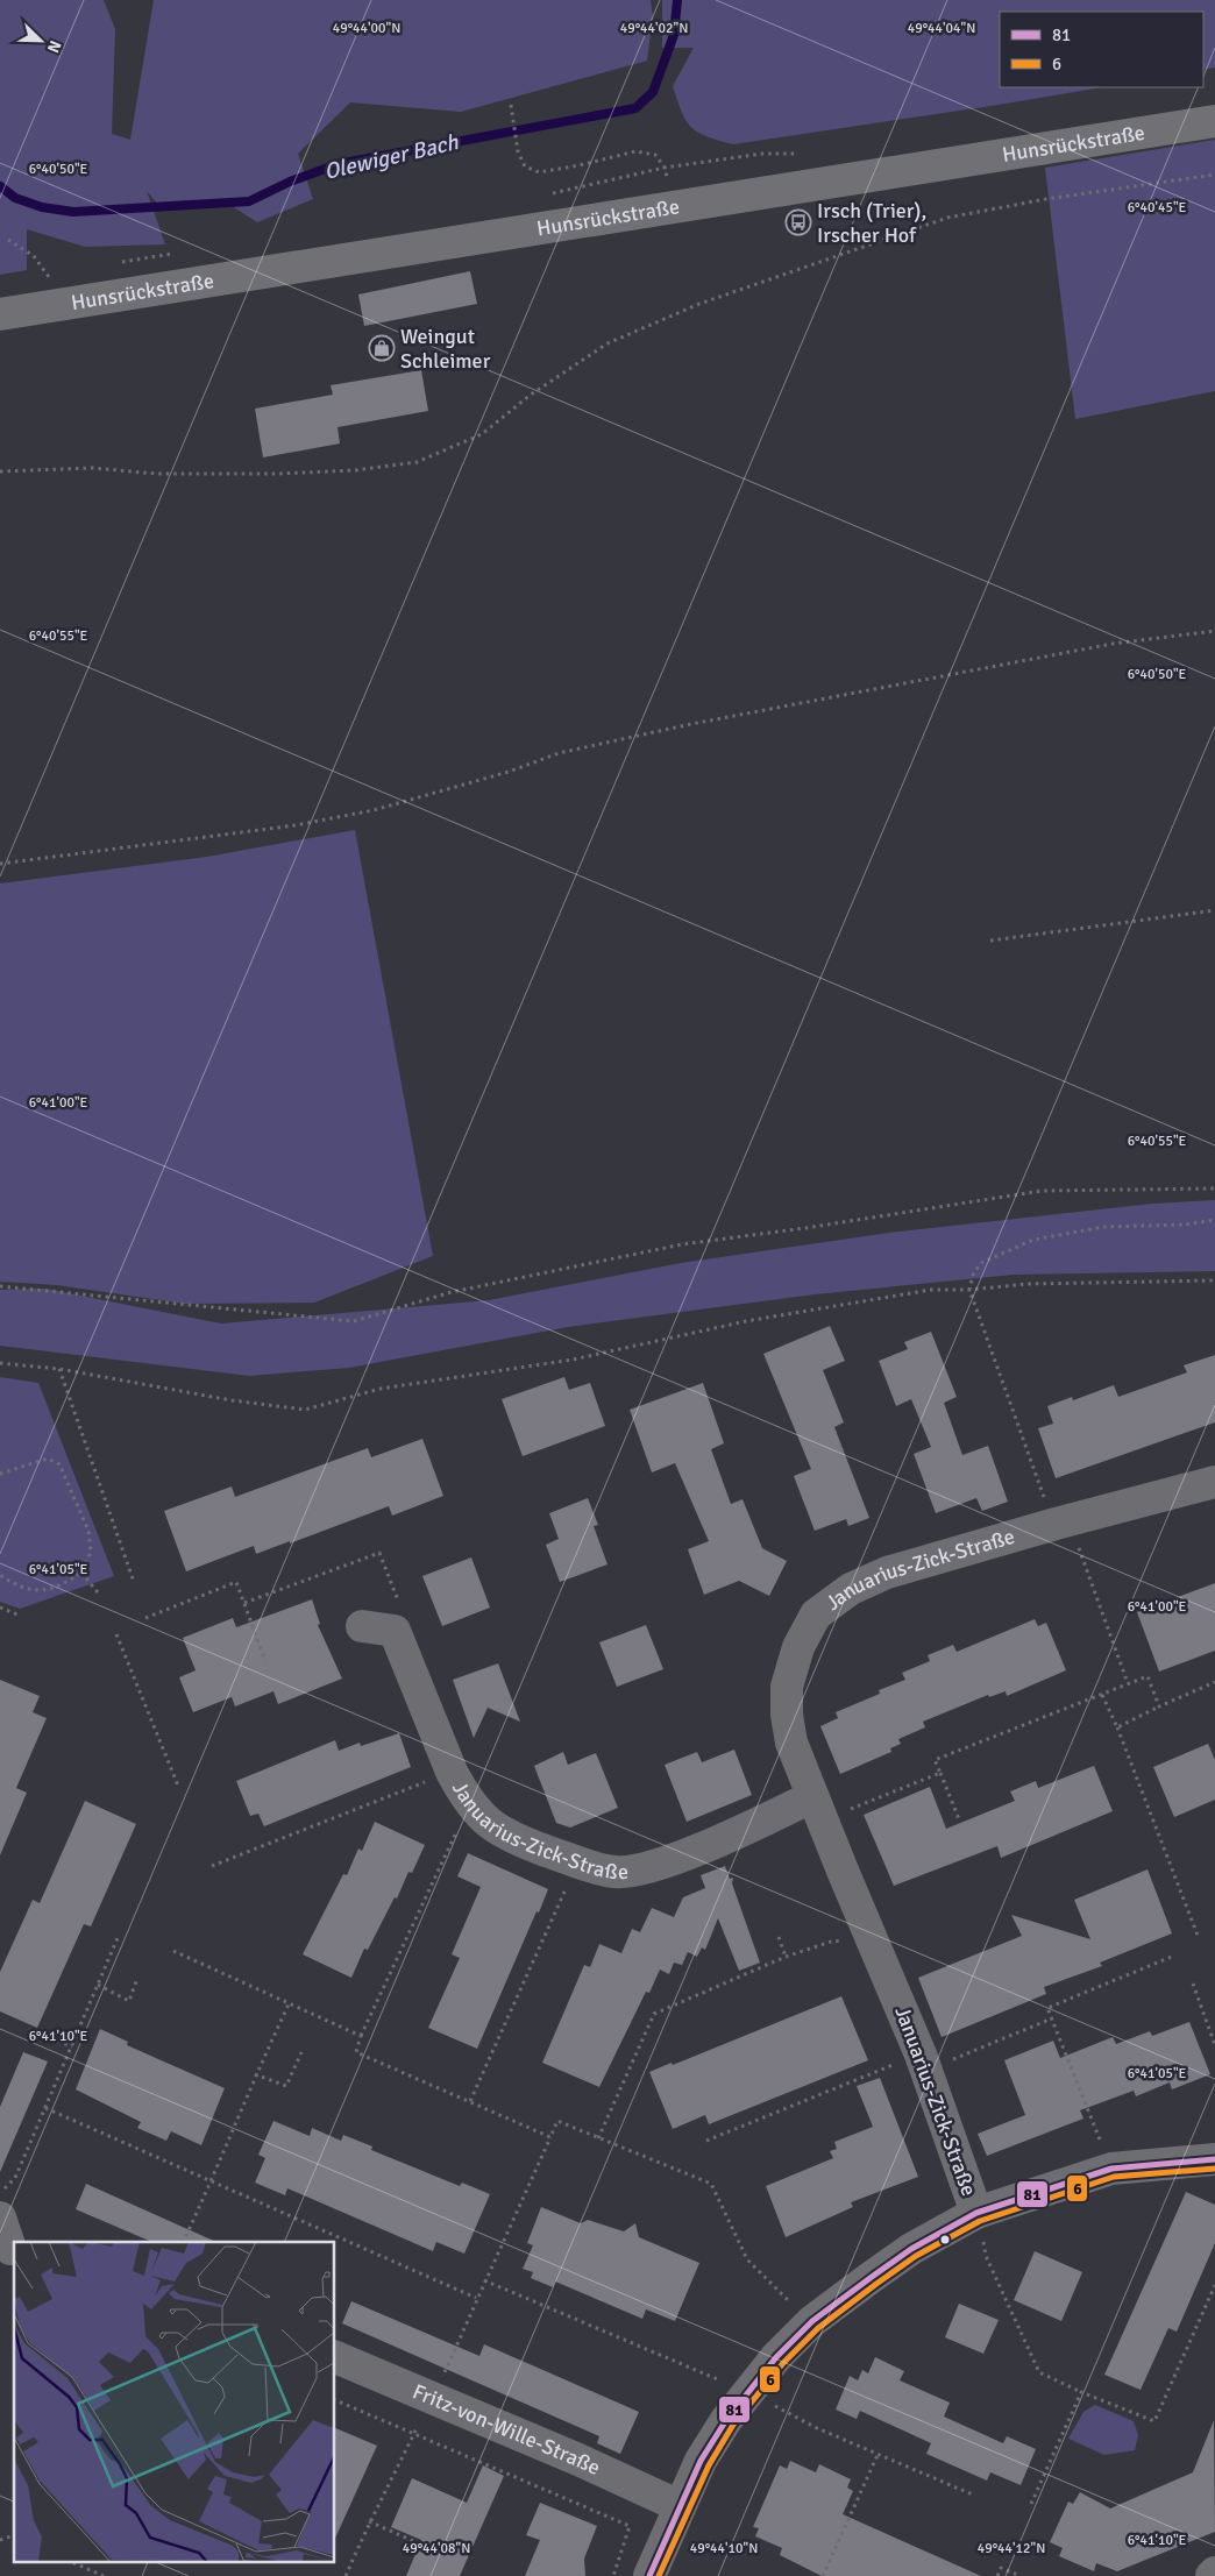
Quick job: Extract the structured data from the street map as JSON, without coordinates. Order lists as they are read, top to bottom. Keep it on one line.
{"streets":{"main road":["Hunsrückstraße"],"street":["Januarius-Zick-Straße","Fritz-von-Wille-Straße"]},"water":["Olewiger Bach"],"places":{"bus stop":["Irsch (Trier), Irscher Hof"],"shop":["Weingut Schleimer"]},"lines":["transit line 81","transit line 6"],"legend":["81","6"],"north":"bottom right","coordinates":["49°44'00\"N","49°44'02\"N","49°44'04\"N","6°40'50\"E","6°40'45\"E","6°40'55\"E","6°41'00\"E","6°41'05\"E","6°41'10\"E","49°44'08\"N","49°44'10\"N","49°44'12\"N"]}
